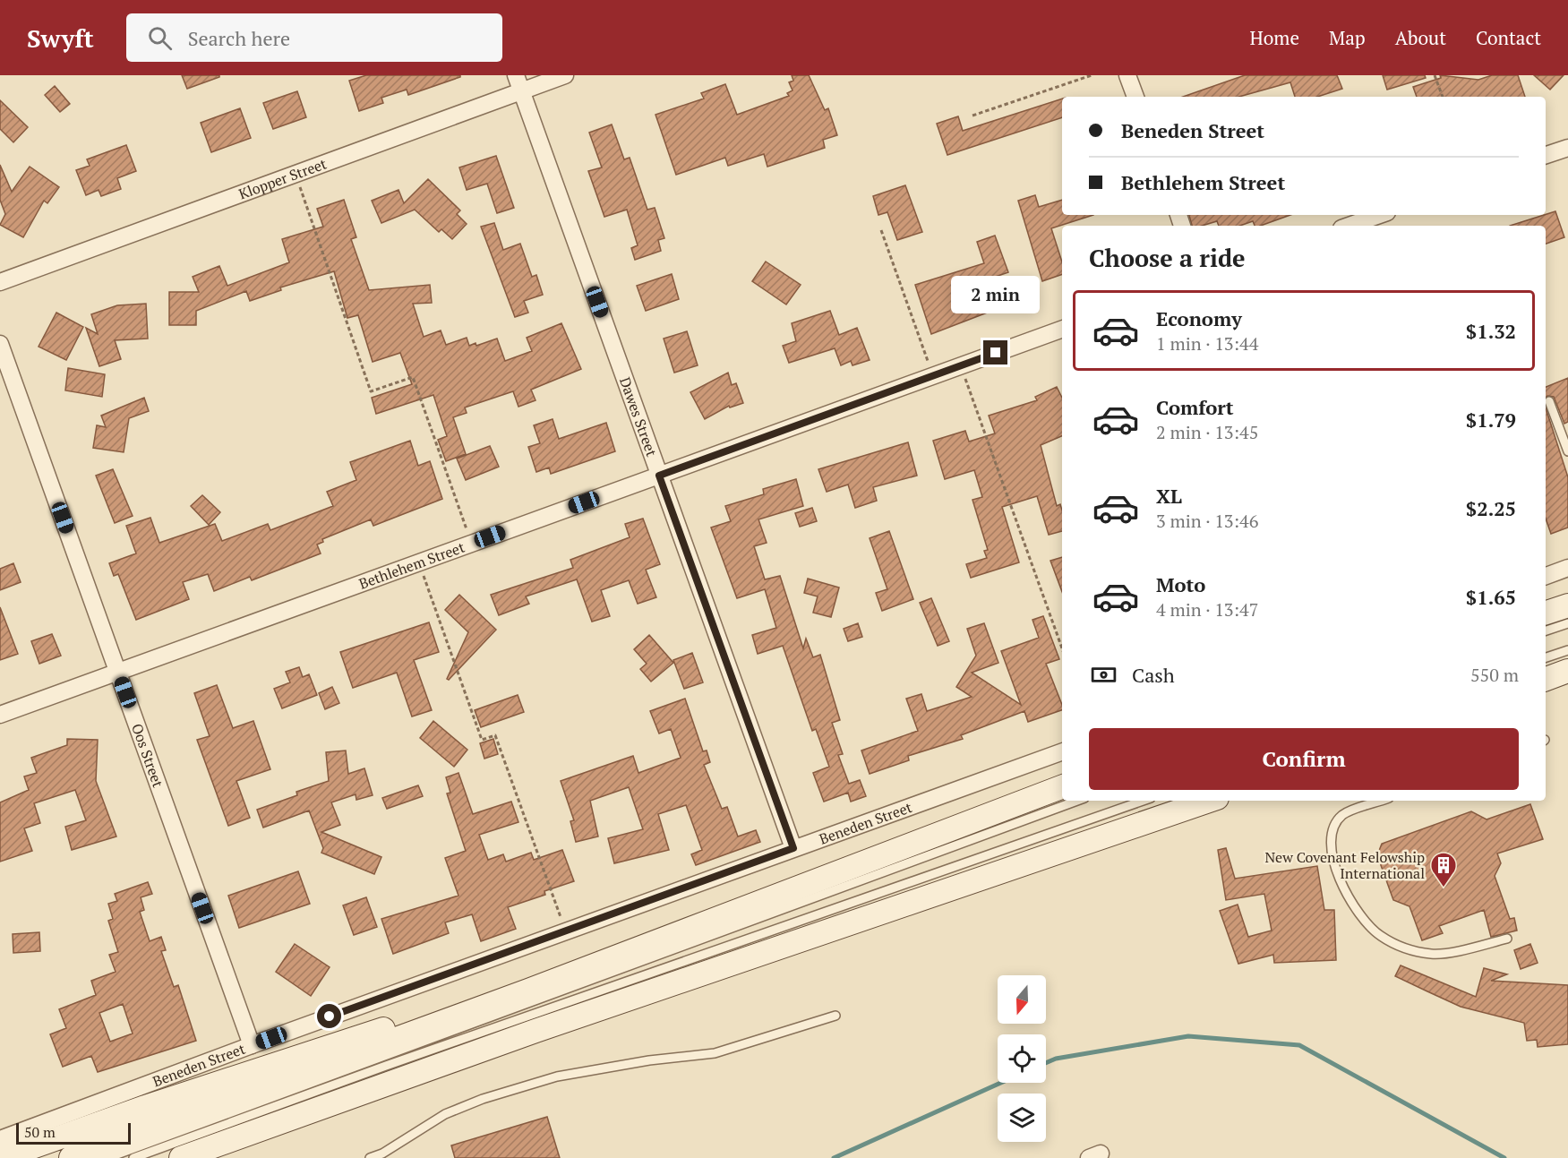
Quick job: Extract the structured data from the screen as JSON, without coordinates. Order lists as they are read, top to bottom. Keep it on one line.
{"streets":{"street":["Klopper Street","Dawes Street","Bethlehem Street","Oos Street","Beneden Street"]},"crossings":[["Klopper Street","Dawes Street"],["Dawes Street","Bethlehem Street"],["Dawes Street","Beneden Street"],["Bethlehem Street","Oos Street"],["Oos Street","Beneden Street"]],"places":{"building":["New Covenant Felowship International"]},"scale_bar":"50 m","north":"bottom","page":{"header":"Swyft","search":"Search here","nav":["Home","Map","About","Contact"],"banner":["Beneden Street","Bethlehem Street"],"heading":"Choose a ride","bubble":"2 min","list":[{"name":"Economy","note":"1 min · 13:44","value":"$1.32"},{"name":"Comfort","note":"2 min · 13:45","value":"$1.79"},{"name":"XL","note":"3 min · 13:46","value":"$2.25"},{"name":"Moto","note":"4 min · 13:47","value":"$1.65"}],"pay":["Cash","550 m"],"buttons":"Confirm","scale":"50 m"}}
